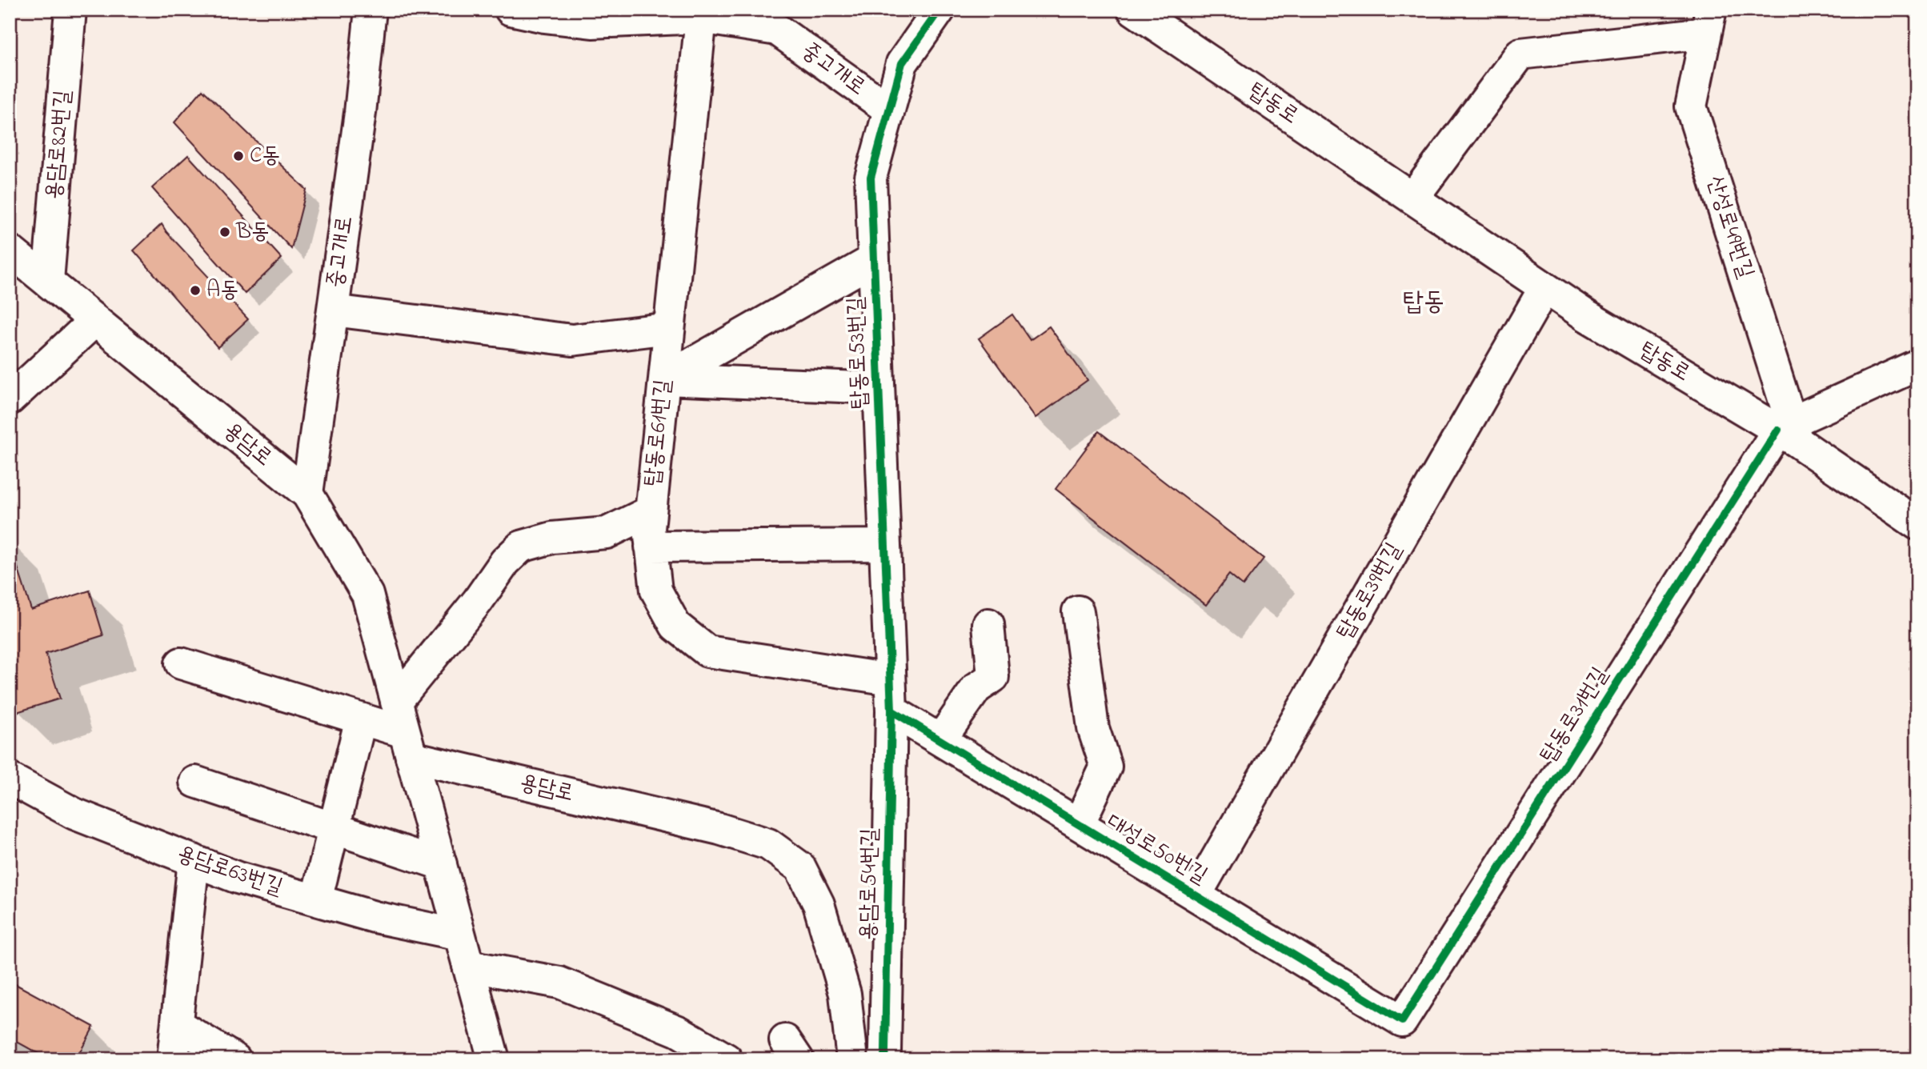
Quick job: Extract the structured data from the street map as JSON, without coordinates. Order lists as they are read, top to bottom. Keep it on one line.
{"streets":{"street":["중고개로","탑동로","용담로82번길","산성로49번길","탑동로53번길","탑동로61번길","용담로","탑동로39번길","탑동로31번길","대성로50번길","용담로63번길","용담로54번길"]},"crossings":[["중고개로","탑동로53번길"],["중고개로","탑동로61번길"],["중고개로","용담로"],["탑동로","산성로49번길"],["탑동로","탑동로39번길"],["탑동로","탑동로31번길"],["용담로82번길","용담로"],["산성로49번길","탑동로31번길"],["탑동로53번길","탑동로61번길"],["탑동로53번길","대성로50번길"],["탑동로53번길","용담로54번길"],["용담로","용담로63번길"],["용담로","용담로54번길"],["탑동로39번길","대성로50번길"],["탑동로31번길","대성로50번길"],["대성로50번길","용담로54번길"]],"districts":["탑동"],"places":["C동","B동","A동"]}
